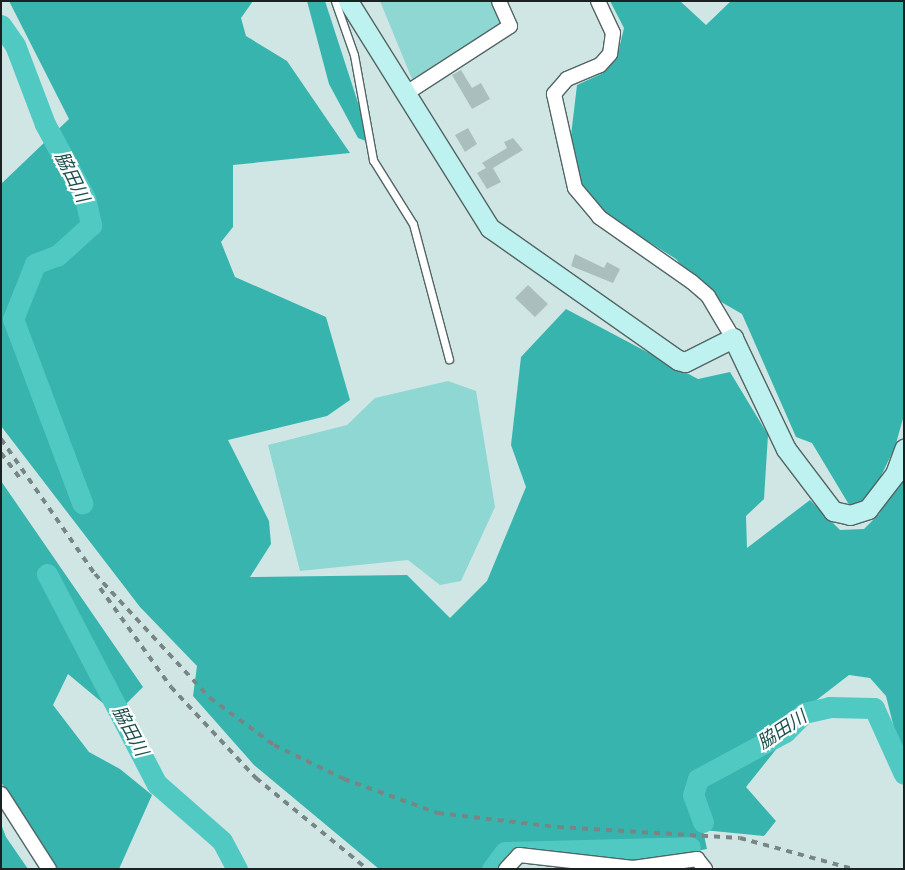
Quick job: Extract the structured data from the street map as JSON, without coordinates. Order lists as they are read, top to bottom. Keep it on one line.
{"water":["脇田川"]}
